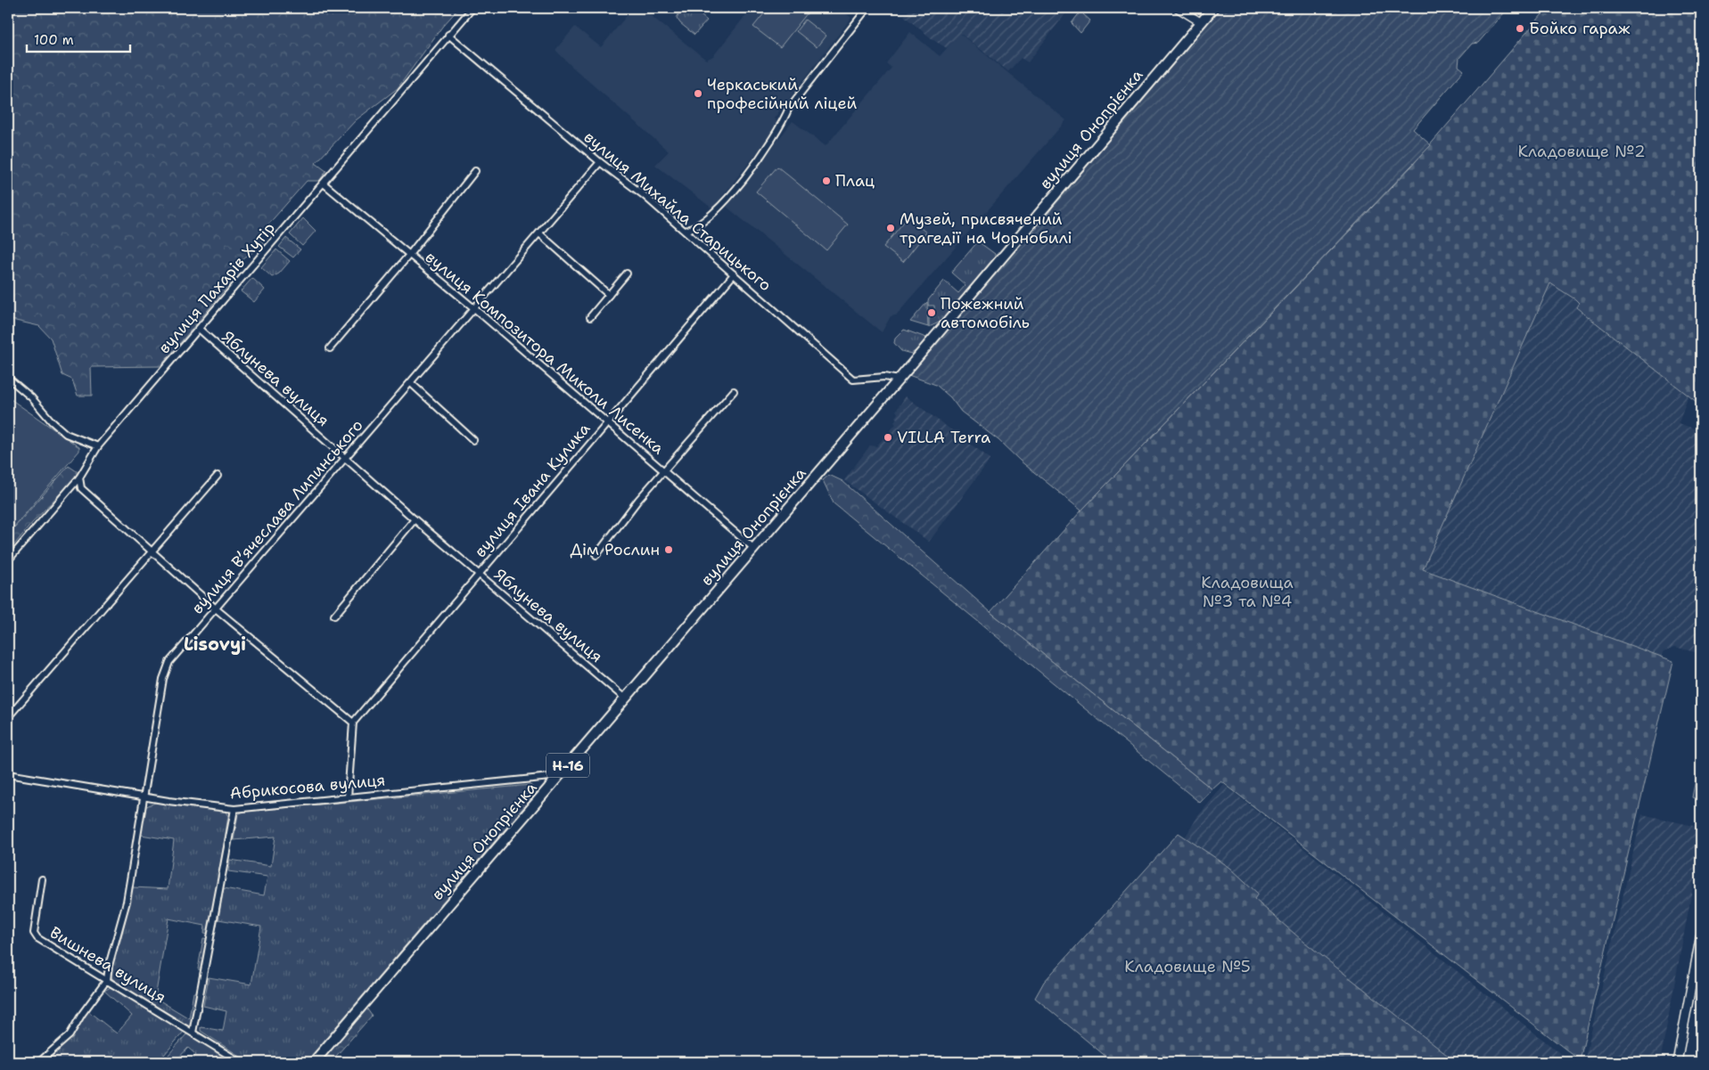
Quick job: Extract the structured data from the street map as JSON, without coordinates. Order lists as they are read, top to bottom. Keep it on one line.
{"streets":{"main road":["вулиця Онопрієнка","Н-16"],"street":["вулиця Михайла Старицького","вулиця Пахарів Хутір","вулиця Композитора Миколи Лисенка","Яблунева вулиця","вулиця Івана Кулика","вулиця Вʼячеслава Липинського","Абрикосова вулиця","Вишнева вулиця"]},"crossings":[["вулиця Онопрієнка","вулиця Михайла Старицького"],["вулиця Онопрієнка","вулиця Композитора Миколи Лисенка"],["вулиця Онопрієнка","Яблунева вулиця"],["вулиця Онопрієнка","Абрикосова вулиця"],["вулиця Михайла Старицького","вулиця Пахарів Хутір"],["вулиця Михайла Старицького","вулиця Івана Кулика"],["вулиця Михайла Старицького","вулиця Вʼячеслава Липинського"],["вулиця Пахарів Хутір","вулиця Композитора Миколи Лисенка"],["вулиця Пахарів Хутір","Яблунева вулиця"],["вулиця Композитора Миколи Лисенка","вулиця Івана Кулика"],["вулиця Композитора Миколи Лисенка","вулиця Вʼячеслава Липинського"],["Яблунева вулиця","вулиця Івана Кулика"],["Яблунева вулиця","вулиця Вʼячеслава Липинського"],["вулиця Вʼячеслава Липинського","Абрикосова вулиця"],["вулиця Вʼячеслава Липинського","Вишнева вулиця"]],"districts":["Lisovyi"],"parks":["Кладовище №2","Кладовища №3 та №4","Кладовище №5"],"places":["Бойко гараж","Черкаський професійний ліцей","Плац","Музей, присвячений трагедії на Чорнобилі","Пожежний автомобіль","VILLA Terra","Дім Рослин"],"scale_bar":"100 m"}
